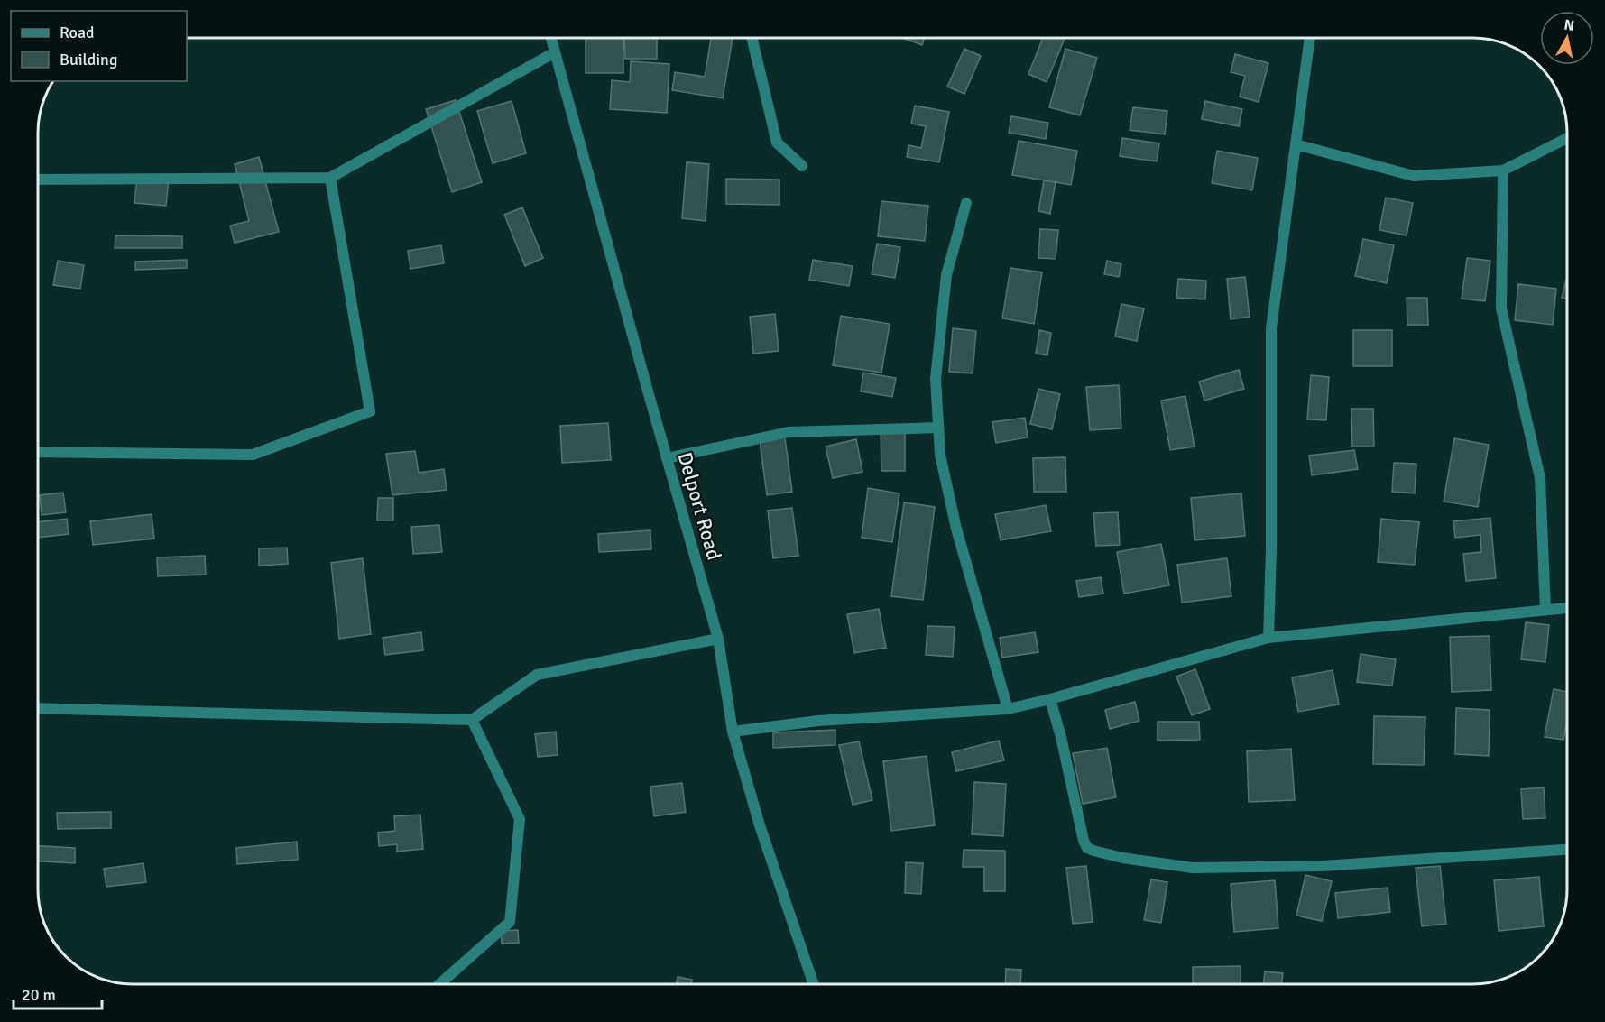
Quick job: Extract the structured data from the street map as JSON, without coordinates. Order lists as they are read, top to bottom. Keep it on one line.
{"streets":{"street":["Delport Road"]},"legend":["Road","Building"],"scale_bar":"20 m","north":"top"}
